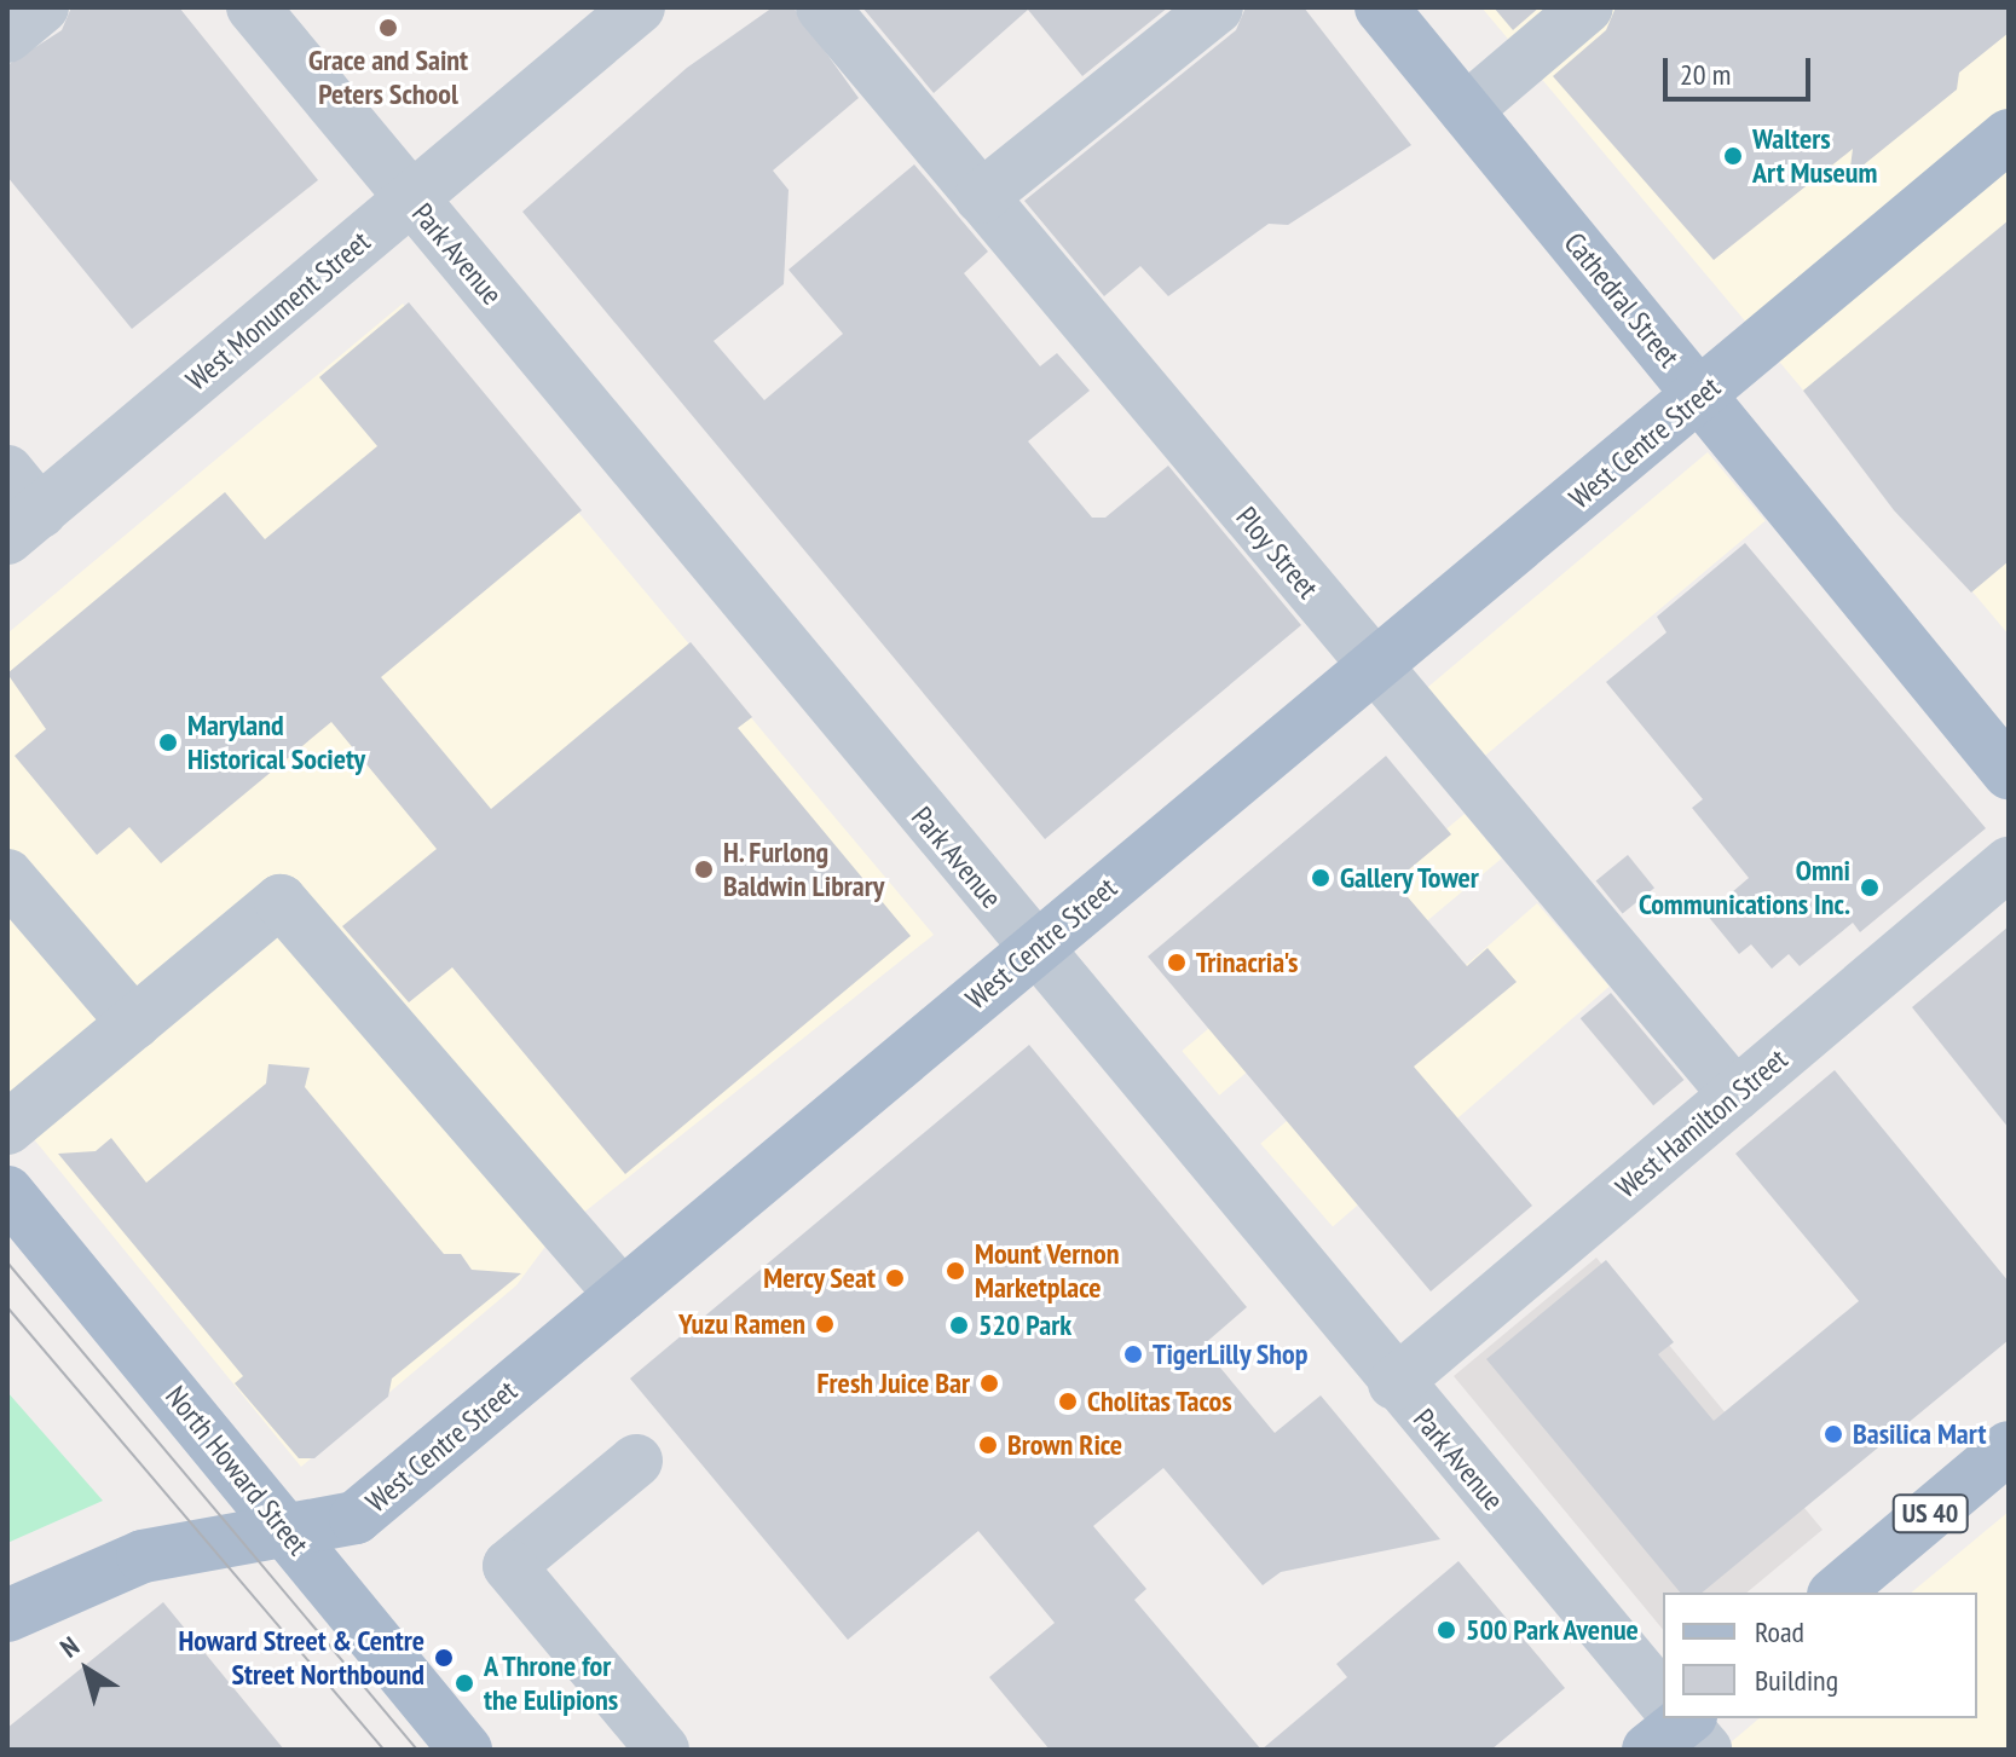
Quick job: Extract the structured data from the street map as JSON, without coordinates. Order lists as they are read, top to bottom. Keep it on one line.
{"streets":{"main road":["Cathedral Street","West Centre Street","North Howard Street","US 40"],"street":["Park Avenue","West Monument Street","Ploy Street","West Hamilton Street"]},"crossings":[["Park Avenue","West Monument Street"],["Park Avenue","West Centre Street"],["Park Avenue","West Hamilton Street"],["Cathedral Street","West Centre Street"],["West Centre Street","Ploy Street"],["West Centre Street","North Howard Street"],["Ploy Street","West Hamilton Street"]],"places":["Grace and Saint Peters School","Walters Art Museum","Maryland Historical Society","H. Furlong Baldwin Library","Gallery Tower","Omni Communications Inc.","Trinacria's","Mount Vernon Marketplace","Mercy Seat","Yuzu Ramen","520 Park","TigerLilly Shop","Fresh Juice Bar","Cholitas Tacos","Basilica Mart","Brown Rice","500 Park Avenue","Howard Street & Centre Street Northbound","A Throne for the Eulipions"],"legend":["Road","Building"],"scale_bar":"20 m","north":"top left"}
